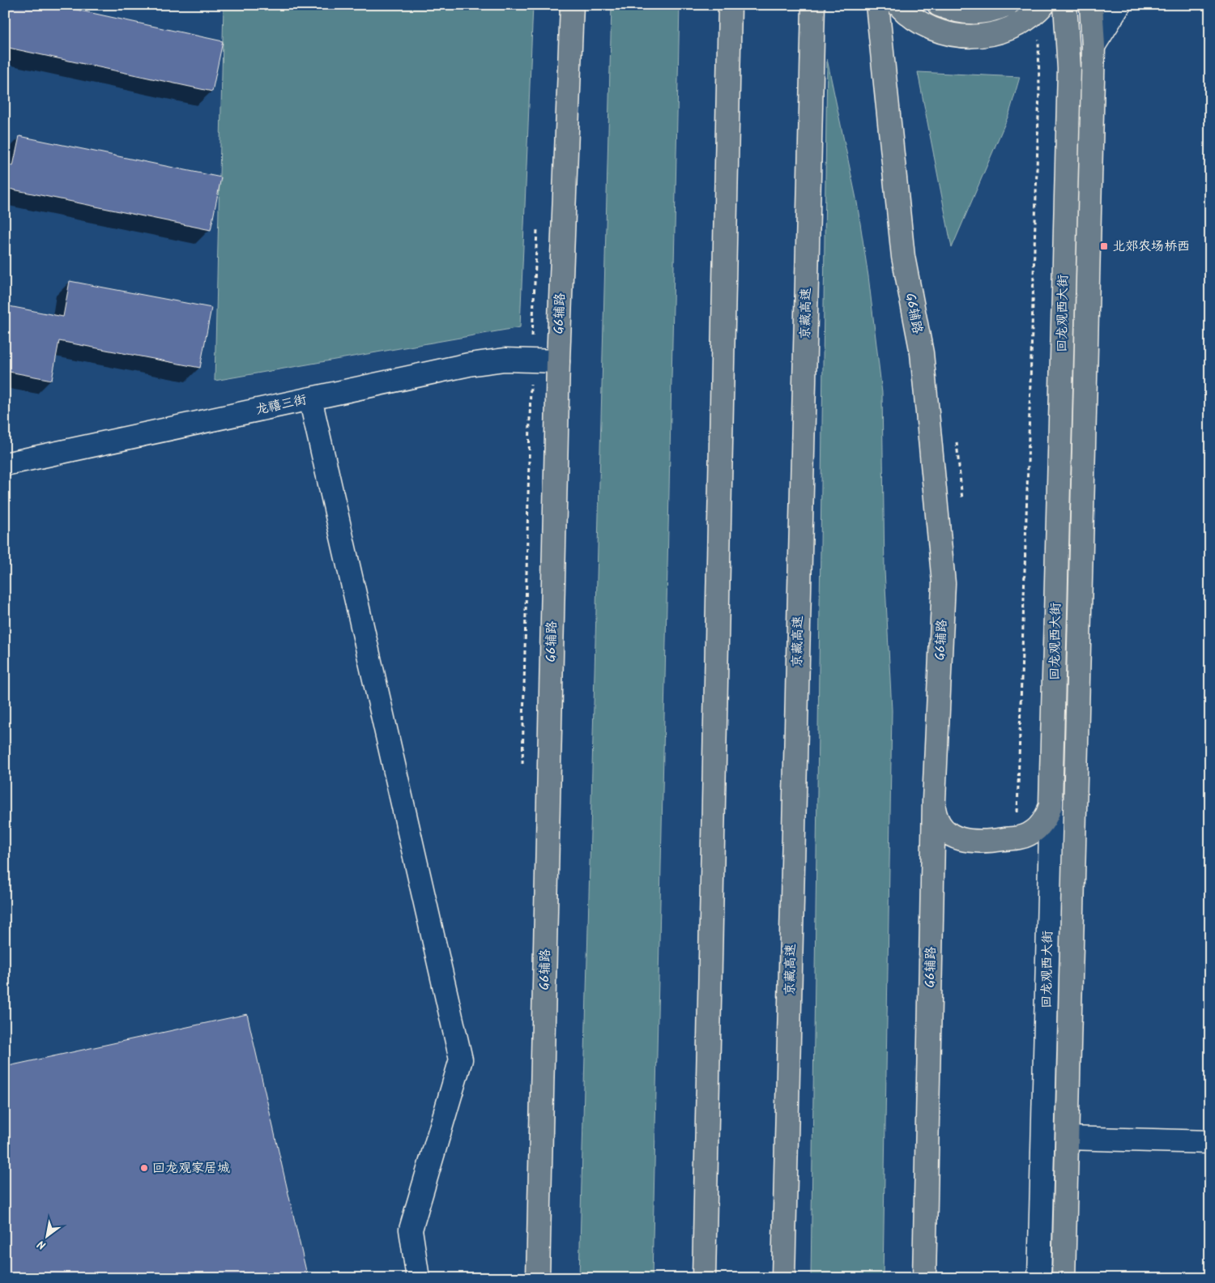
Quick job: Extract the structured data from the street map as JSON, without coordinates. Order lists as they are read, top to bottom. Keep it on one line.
{"streets":{"main road":["G6辅路","京藏高速","回龙观西大街"],"street":["龙禧三街"]},"crossings":[["G6辅路","龙禧三街"]],"places":{"transit":["北郊农场桥西"],"other":["回龙观家居城"]},"north":"bottom left"}
